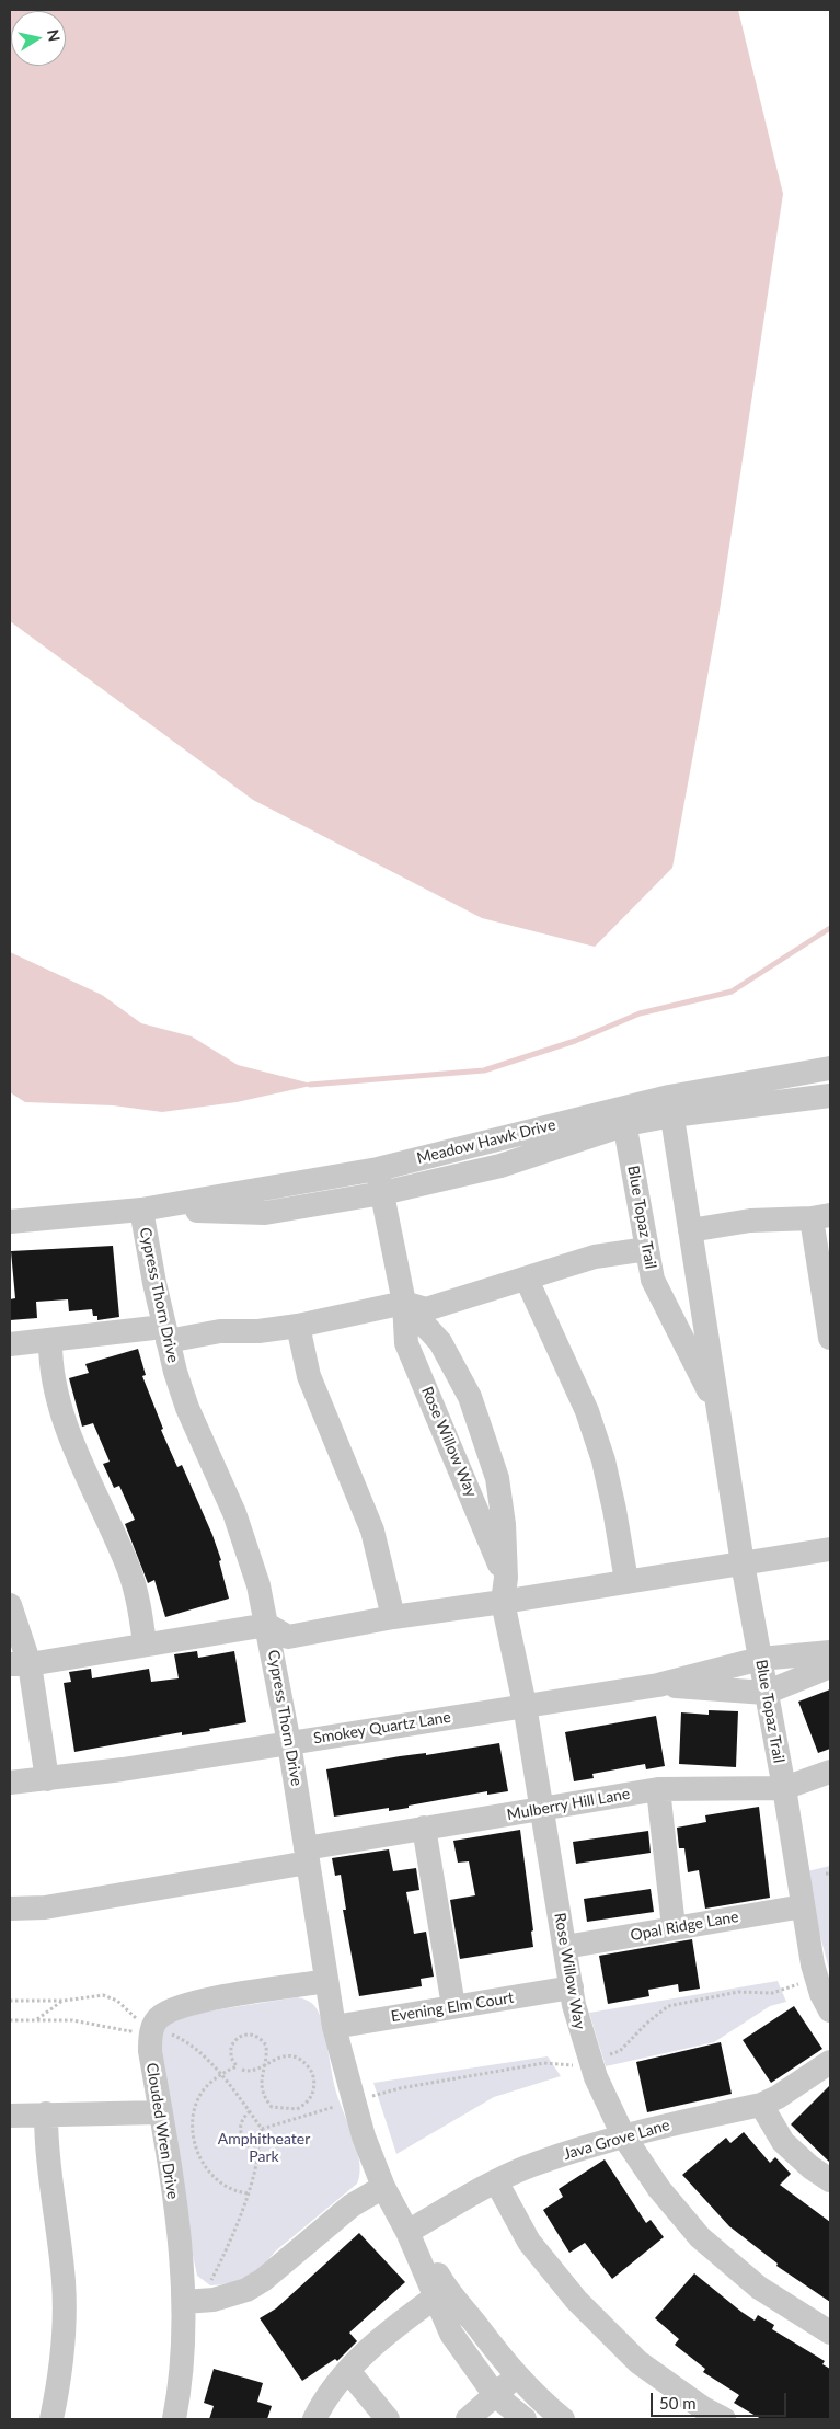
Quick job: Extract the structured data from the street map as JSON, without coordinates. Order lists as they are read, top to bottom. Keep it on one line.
{"streets":{"street":["Meadow Hawk Drive","Blue Topaz Trail","Cypress Thorn Drive","Rose Willow Way","Smokey Quartz Lane","Mulberry Hill Lane","Opal Ridge Lane","Evening Elm Court","Clouded Wren Drive","Java Grove Lane"]},"crossings":[["Meadow Hawk Drive","Blue Topaz Trail"],["Meadow Hawk Drive","Cypress Thorn Drive"],["Meadow Hawk Drive","Rose Willow Way"],["Blue Topaz Trail","Smokey Quartz Lane"],["Blue Topaz Trail","Mulberry Hill Lane"],["Blue Topaz Trail","Opal Ridge Lane"],["Cypress Thorn Drive","Smokey Quartz Lane"],["Cypress Thorn Drive","Mulberry Hill Lane"],["Cypress Thorn Drive","Evening Elm Court"],["Cypress Thorn Drive","Java Grove Lane"],["Rose Willow Way","Smokey Quartz Lane"],["Rose Willow Way","Mulberry Hill Lane"],["Rose Willow Way","Opal Ridge Lane"],["Rose Willow Way","Evening Elm Court"],["Rose Willow Way","Java Grove Lane"]],"parks":["Amphitheater Park"],"scale_bar":"50 m","north":"right"}
